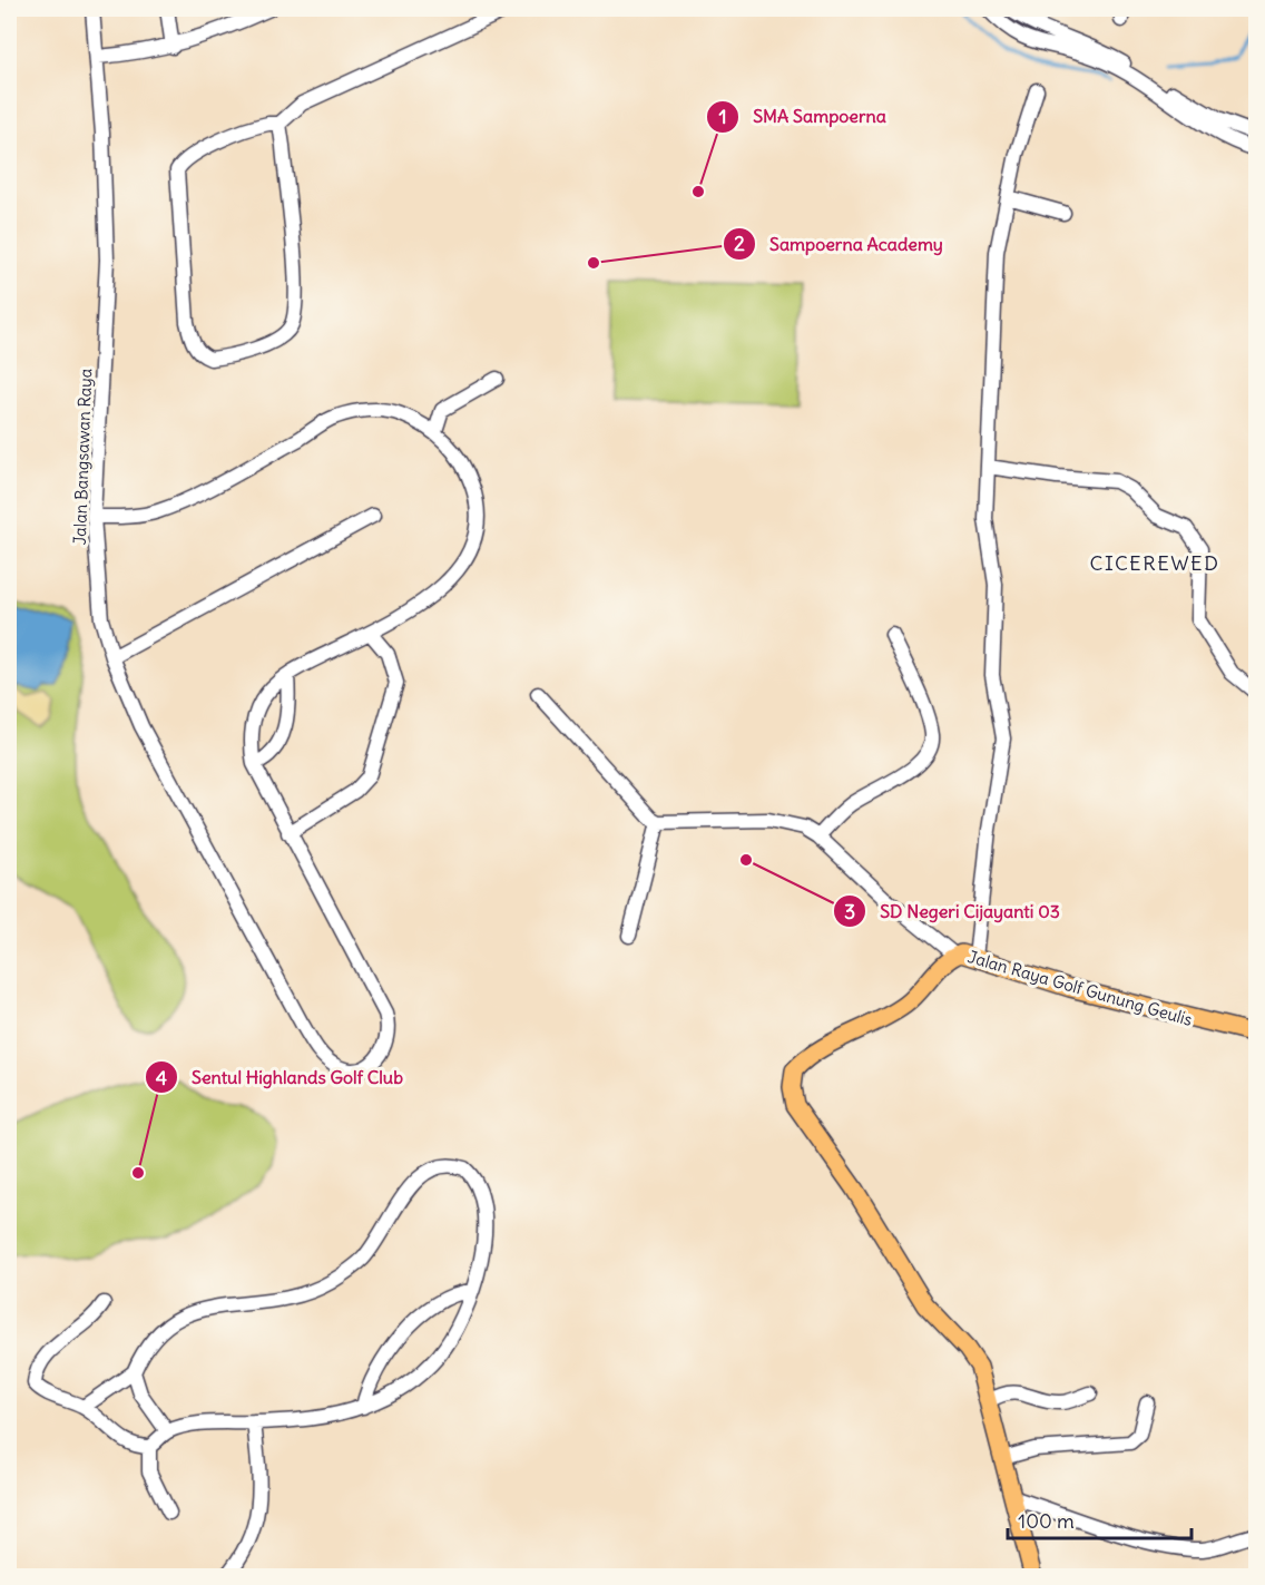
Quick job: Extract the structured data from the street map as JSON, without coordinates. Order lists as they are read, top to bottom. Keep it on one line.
{"streets":{"main road":["Jalan Raya Golf Gunung Geulis"],"street":["Jalan Bangsawan Raya"]},"districts":["CICEREWED"],"places":["SMA Sampoerna","Sampoerna Academy","SD Negeri Cijayanti 03","Sentul Highlands Golf Club"],"scale_bar":"100 m"}
